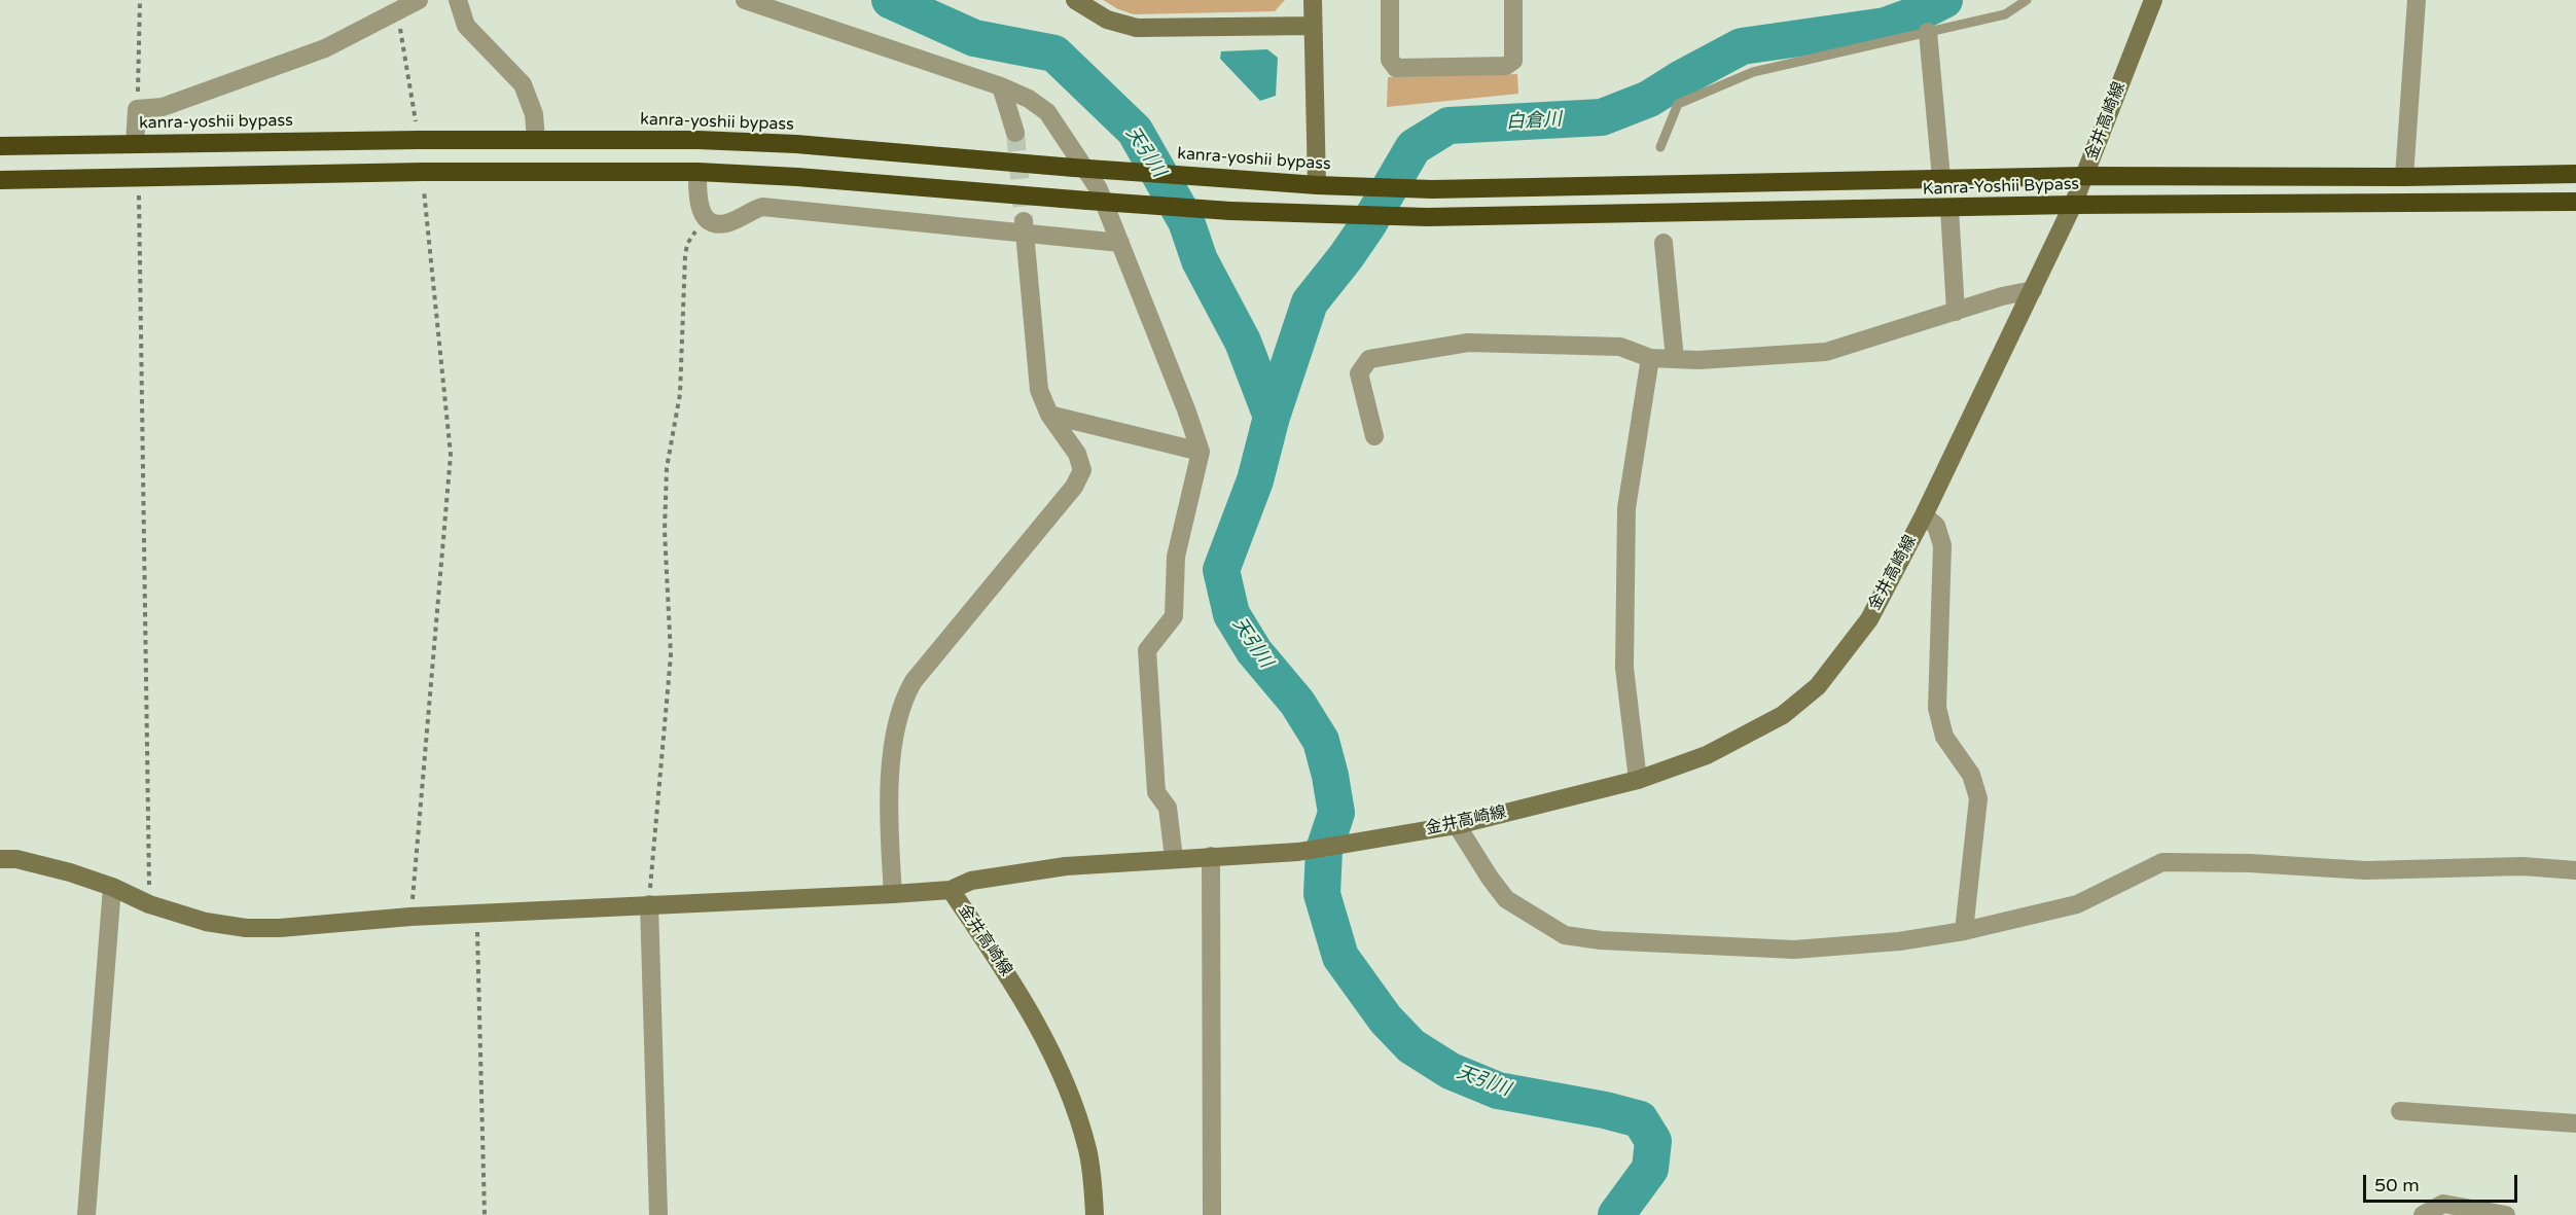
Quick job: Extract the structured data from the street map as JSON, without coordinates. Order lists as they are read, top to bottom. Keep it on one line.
{"streets":{"highway":["kanra-yoshii bypass","Kanra-Yoshii Bypass"],"main road":["金井高崎線"]},"crossings":[["金井高崎線","Kanra-Yoshii Bypass"],["kanra-yoshii bypass","Kanra-Yoshii Bypass"]],"water":["白倉川","天引川"],"scale_bar":"50 m"}
